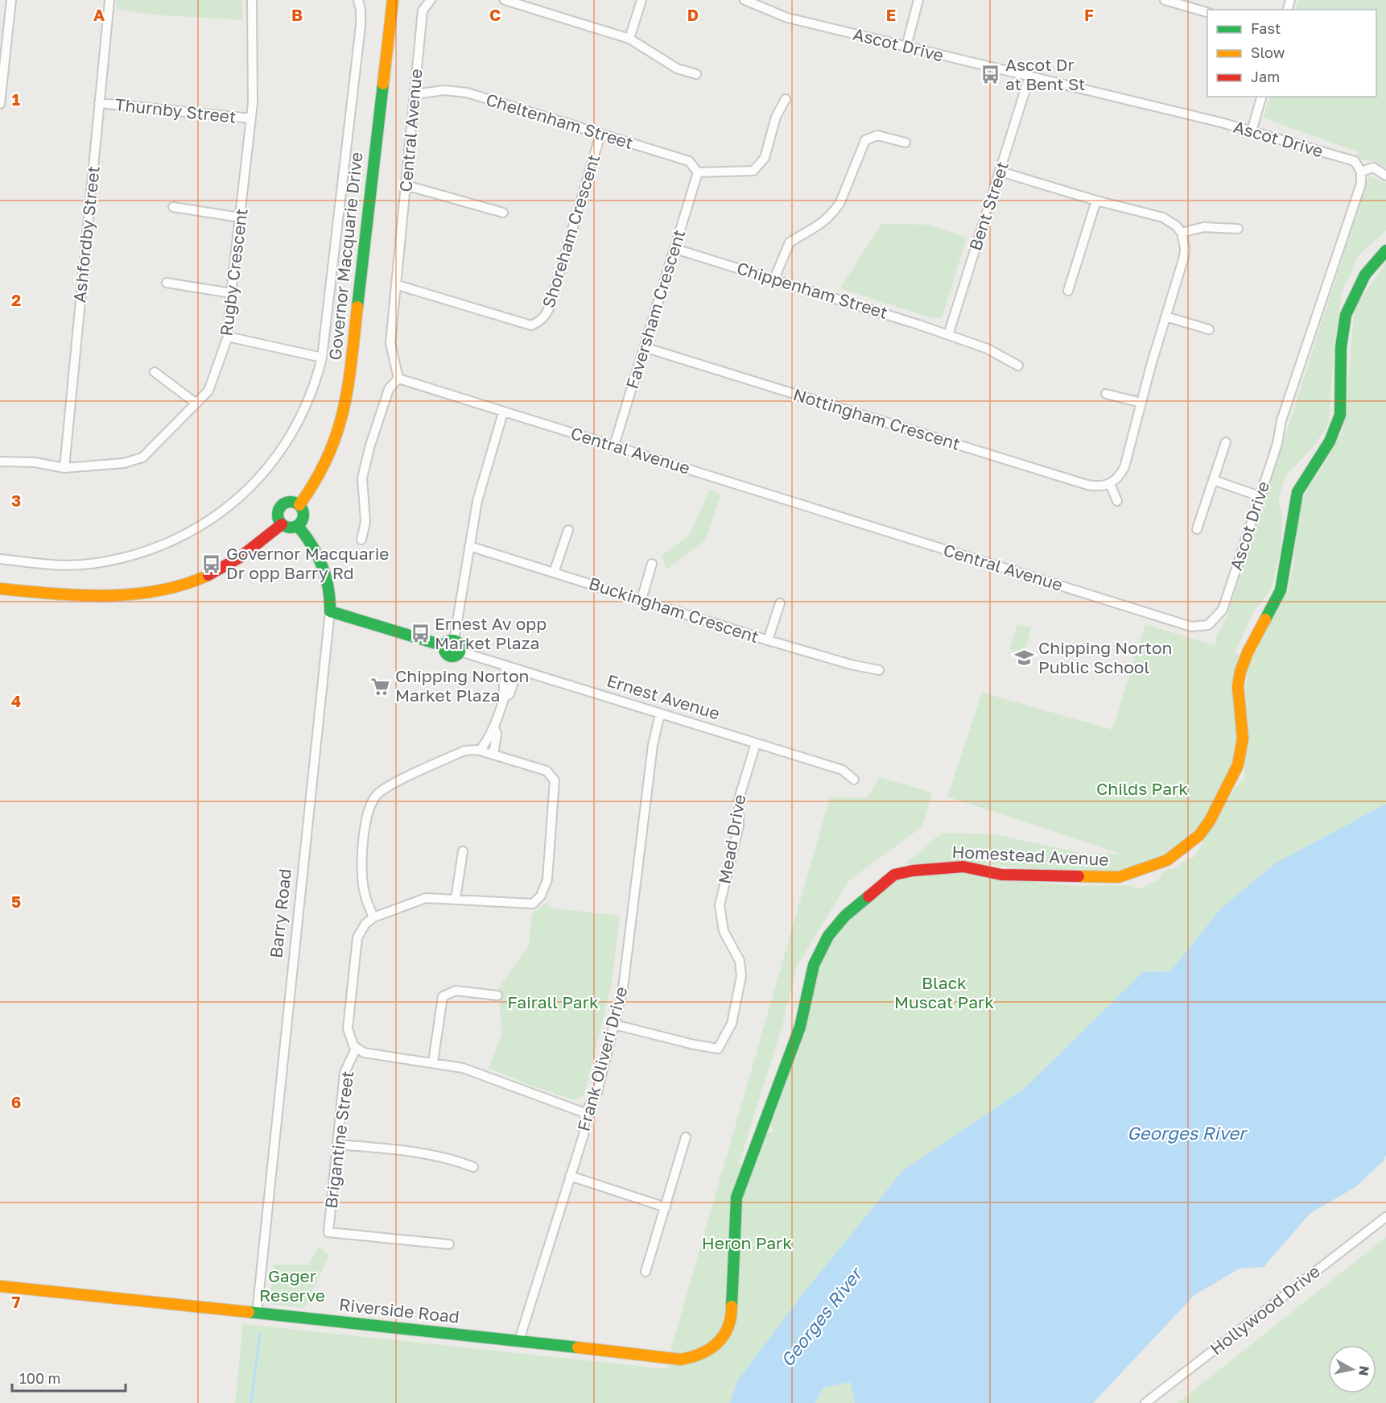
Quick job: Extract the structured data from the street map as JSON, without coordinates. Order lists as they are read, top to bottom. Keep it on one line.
{"streets":{"street":["Ascot Drive","Thurnby Street","Cheltenham Street","Central Avenue","Bent Street","Shoreham Crescent","Ashfordby Street","Governor Macquarie Drive","Rugby Crescent","Chippenham Street","Faversham Crescent","Nottingham Crescent","Buckingham Crescent","Ernest Avenue","Mead Drive","Homestead Avenue","Barry Road","Frank Oliveri Drive","Brigantine Street","Hollywood Drive","Riverside Road"]},"crossings":[["Ascot Drive","Central Avenue"],["Ascot Drive","Bent Street"],["Thurnby Street","Ashfordby Street"],["Thurnby Street","Rugby Crescent"],["Cheltenham Street","Central Avenue"],["Cheltenham Street","Shoreham Crescent"],["Cheltenham Street","Faversham Crescent"],["Central Avenue","Shoreham Crescent"],["Central Avenue","Faversham Crescent"],["Bent Street","Chippenham Street"],["Ashfordby Street","Rugby Crescent"],["Governor Macquarie Drive","Barry Road"],["Chippenham Street","Faversham Crescent"],["Faversham Crescent","Nottingham Crescent"],["Ernest Avenue","Mead Drive"],["Ernest Avenue","Frank Oliveri Drive"],["Mead Drive","Frank Oliveri Drive"],["Homestead Avenue","Riverside Road"],["Barry Road","Riverside Road"],["Frank Oliveri Drive","Riverside Road"]],"water":["Georges River"],"parks":["Childs Park","Black Muscat Park","Fairall Park","Heron Park","Gager Reserve"],"places":{"bus stop":["Ascot Dr at Bent St","Governor Macquarie Dr opp Barry Rd","Ernest Av opp Market Plaza"],"school or university":["Chipping Norton Public School"],"supermarket":["Chipping Norton Market Plaza"]},"legend":["Fast","Slow","Jam"],"scale_bar":"100 m","north":"right","grid":{"columns":["A","B","C","D","E","F"],"rows":["1","2","3","4","5","6","7"]}}
